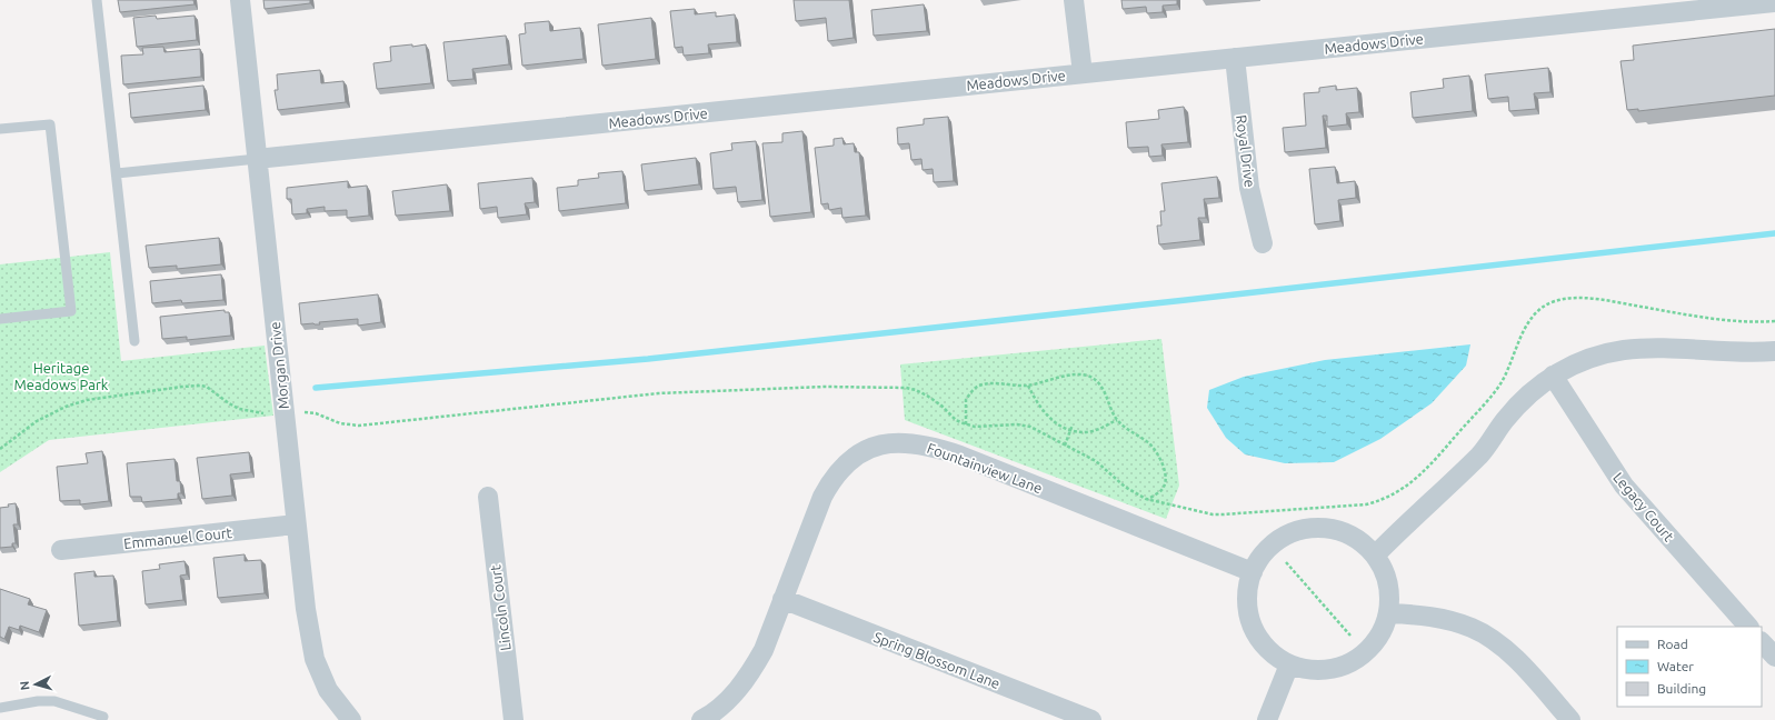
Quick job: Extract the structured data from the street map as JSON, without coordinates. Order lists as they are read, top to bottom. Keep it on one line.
{"streets":{"street":["Meadows Drive","Royal Drive","Morgan Drive","Fountainview Lane","Legacy Court","Emmanuel Court","Lincoln Court","Spring Blossom Lane"]},"crossings":[["Meadows Drive","Royal Drive"],["Meadows Drive","Morgan Drive"],["Morgan Drive","Emmanuel Court"],["Fountainview Lane","Spring Blossom Lane"]],"parks":["Heritage Meadows Park"],"legend":["Road","Water","Building"],"north":"left"}
